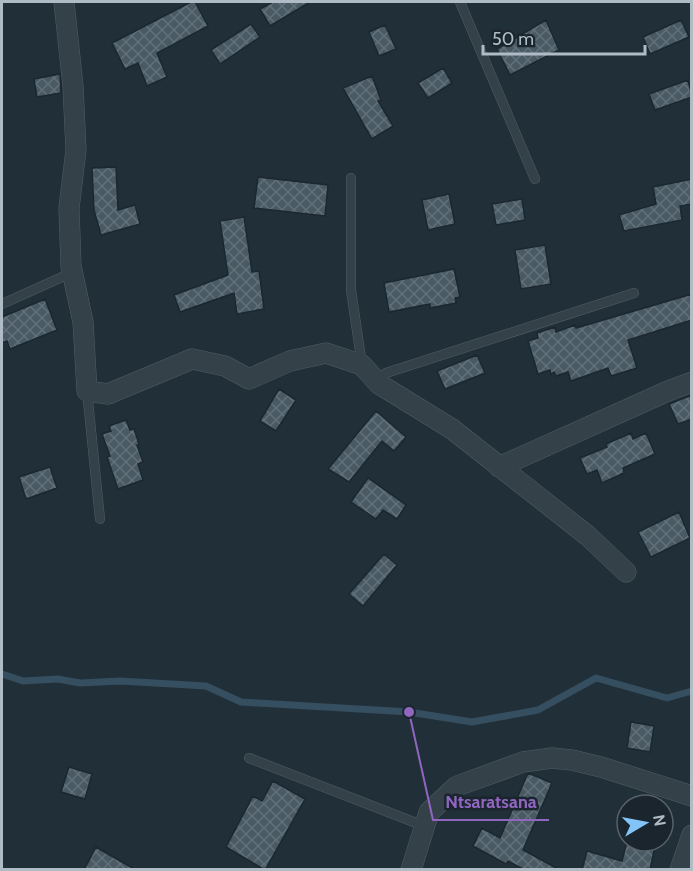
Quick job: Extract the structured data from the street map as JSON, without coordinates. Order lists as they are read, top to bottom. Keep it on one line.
{"places":["Ntsaratsana"],"scale_bar":"50 m","north":"right"}
